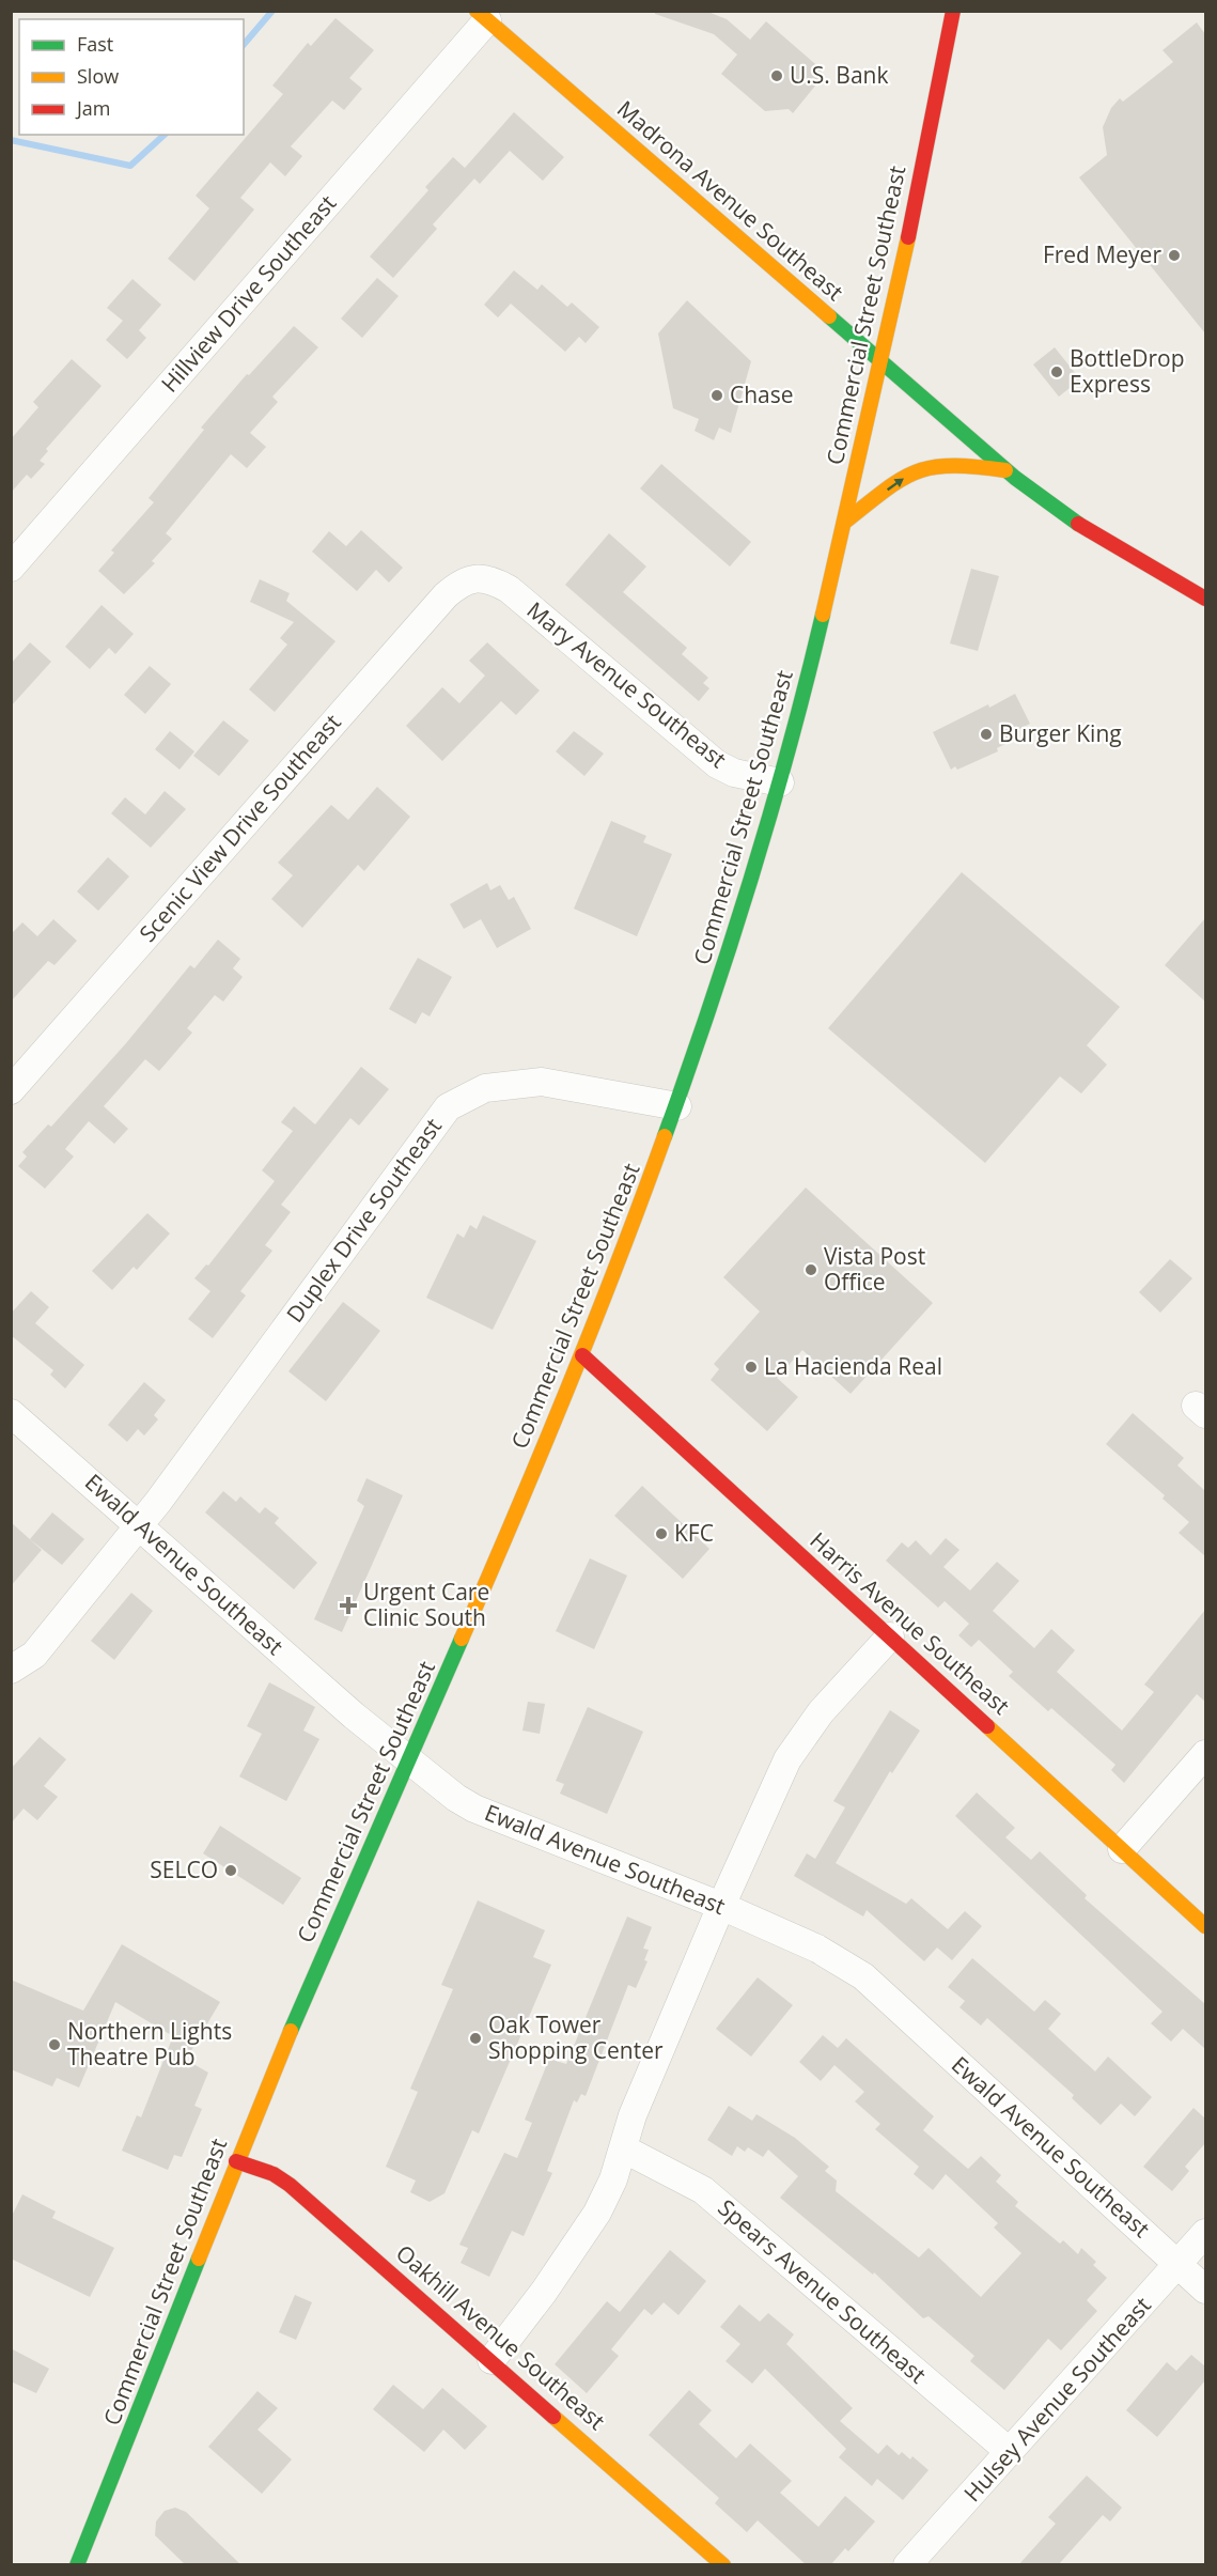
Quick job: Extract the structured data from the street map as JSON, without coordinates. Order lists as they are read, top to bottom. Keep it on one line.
{"streets":{"main road":["Madrona Avenue Southeast","Commercial Street Southeast","Harris Avenue Southeast","Oakhill Avenue Southeast"],"street":["Hillview Drive Southeast","Mary Avenue Southeast","Scenic View Drive Southeast","Duplex Drive Southeast","Ewald Avenue Southeast","Spears Avenue Southeast","Hulsey Avenue Southeast"]},"crossings":[["Madrona Avenue Southeast","Hillview Drive Southeast"],["Madrona Avenue Southeast","Commercial Street Southeast"],["Commercial Street Southeast","Mary Avenue Southeast"],["Commercial Street Southeast","Duplex Drive Southeast"],["Commercial Street Southeast","Ewald Avenue Southeast"],["Commercial Street Southeast","Harris Avenue Southeast"],["Commercial Street Southeast","Oakhill Avenue Southeast"],["Mary Avenue Southeast","Scenic View Drive Southeast"],["Duplex Drive Southeast","Ewald Avenue Southeast"],["Ewald Avenue Southeast","Hulsey Avenue Southeast"],["Spears Avenue Southeast","Hulsey Avenue Southeast"]],"places":{"other":["U.S. Bank","Fred Meyer","BottleDrop Express","Chase","Burger King","Vista Post Office","La Hacienda Real","KFC","SELCO","Oak Tower Shopping Center","Northern Lights Theatre Pub"],"health":["Urgent Care Clinic South"]},"legend":["Fast","Slow","Jam"]}
